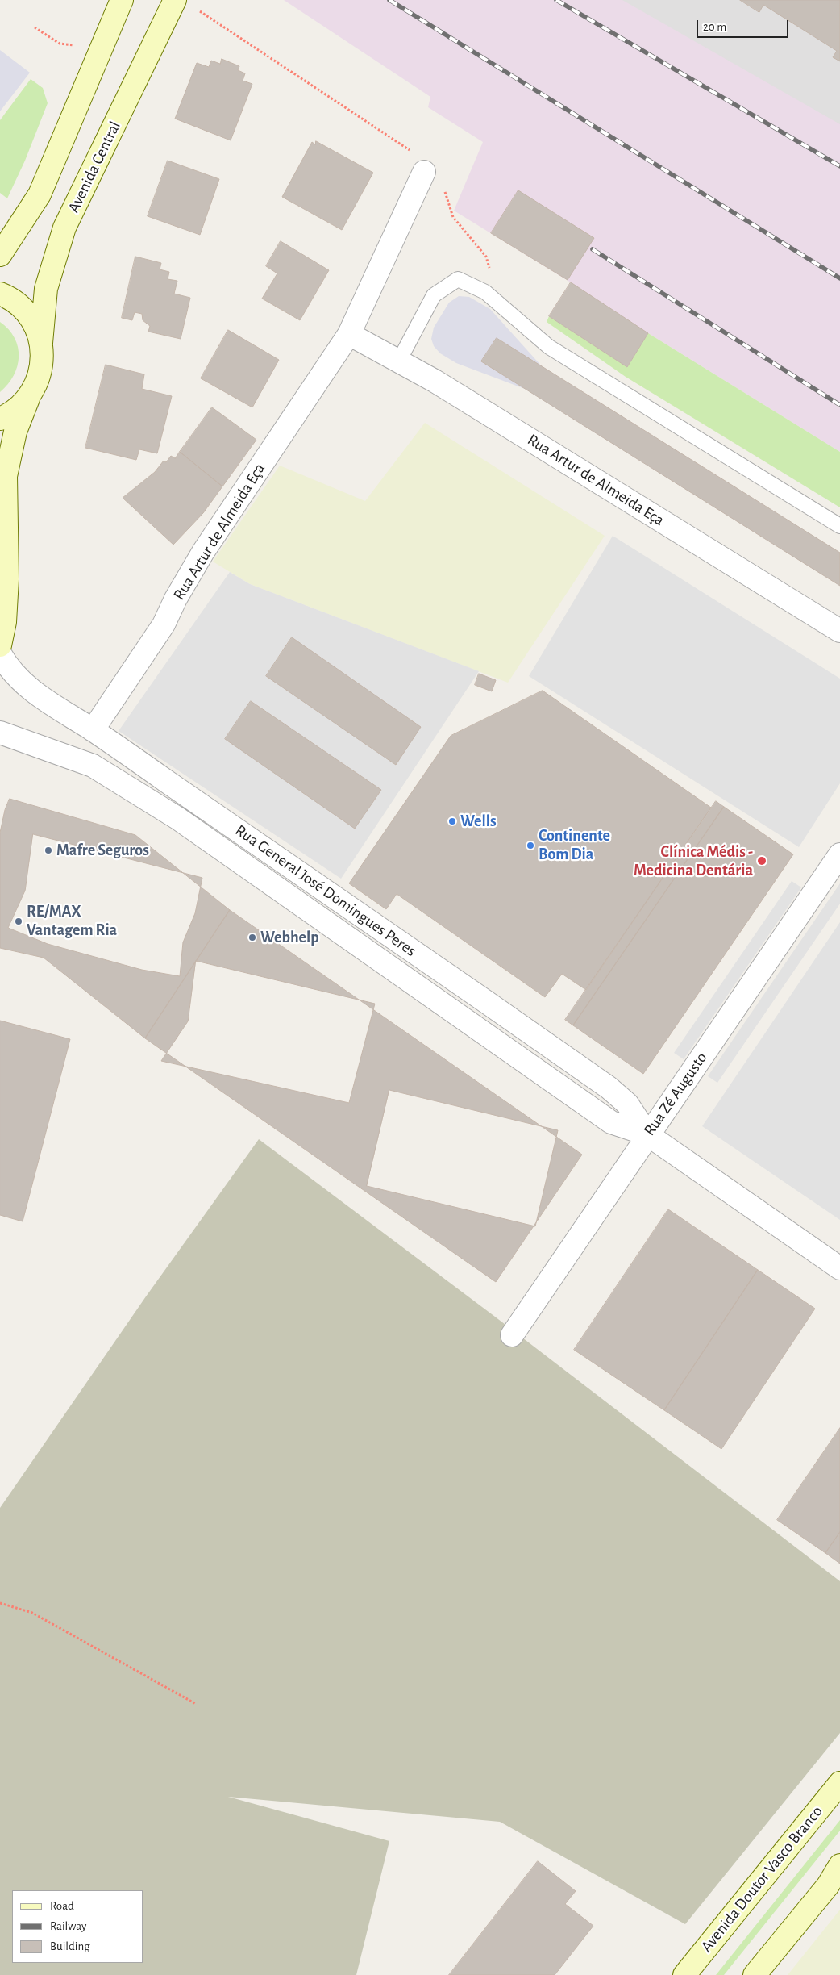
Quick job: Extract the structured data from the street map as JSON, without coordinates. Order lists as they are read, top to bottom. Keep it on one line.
{"streets":{"main road":["Avenida Central","Avenida Doutor Vasco Branco"],"street":["Rua Artur de Almeida Eça","Rua General José Domingues Peres","Rua Zé Augusto"]},"crossings":[["Rua Artur de Almeida Eça","Rua General José Domingues Peres"],["Rua General José Domingues Peres","Rua Zé Augusto"]],"places":["Wells","Continente Bom Dia","Mafre Seguros","Clínica Médis - Medicina Dentária","RE/MAX Vantagem Ria","Webhelp"],"legend":["Road","Railway","Building"],"scale_bar":"20 m"}
